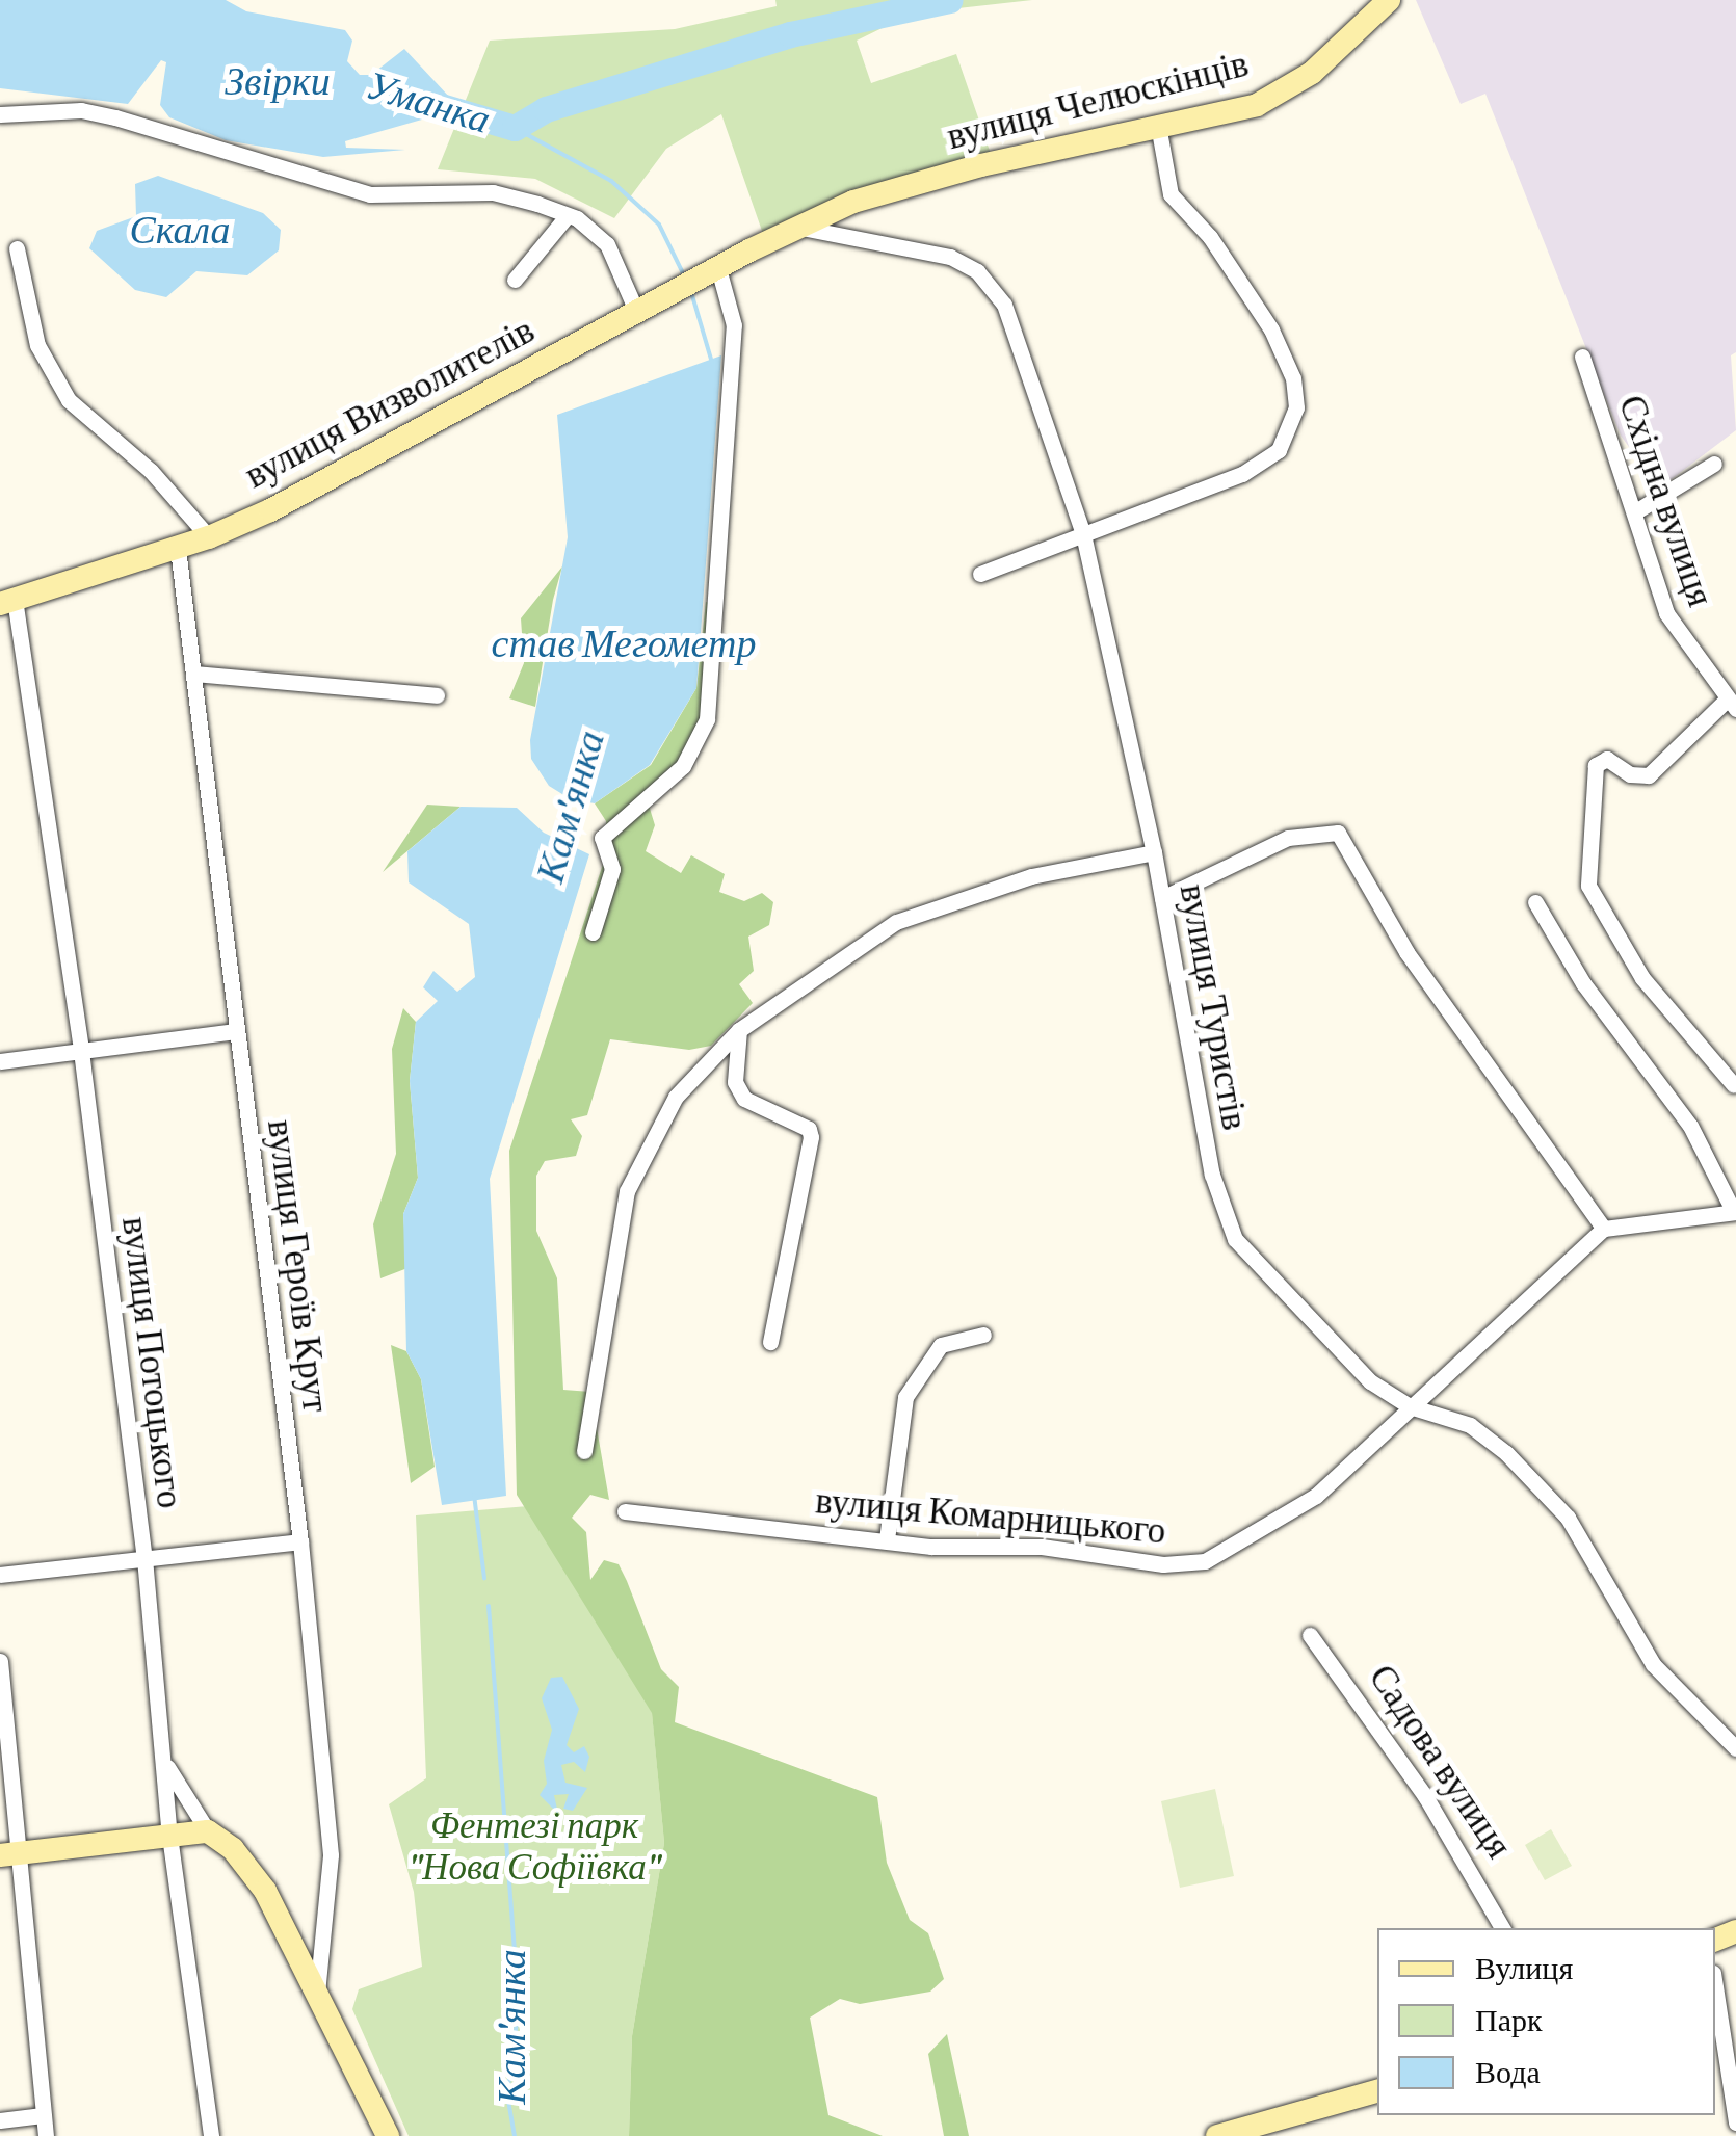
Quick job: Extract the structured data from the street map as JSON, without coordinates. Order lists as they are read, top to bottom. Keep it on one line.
{"streets":{"main road":["вулиця Челюскінців","вулиця Визволителів"],"street":["Східна вулиця","вулиця Туристів","вулиця Героїв Крут","вулиця Потоцького","вулиця Комарницького","Садова вулиця"]},"crossings":[["вулиця Челюскінців","вулиця Визволителів"],["вулиця Челюскінців","вулиця Туристів"],["вулиця Визволителів","вулиця Туристів"],["вулиця Визволителів","вулиця Героїв Крут"],["вулиця Визволителів","вулиця Потоцького"],["вулиця Туристів","вулиця Комарницького"]],"water":["Звірки","Уманка","Скала","став Мегометр","Кам'янка"],"parks":["Фентезі парк \"Нова Софіївка\""],"legend":["Вулиця","Парк","Вода"]}
